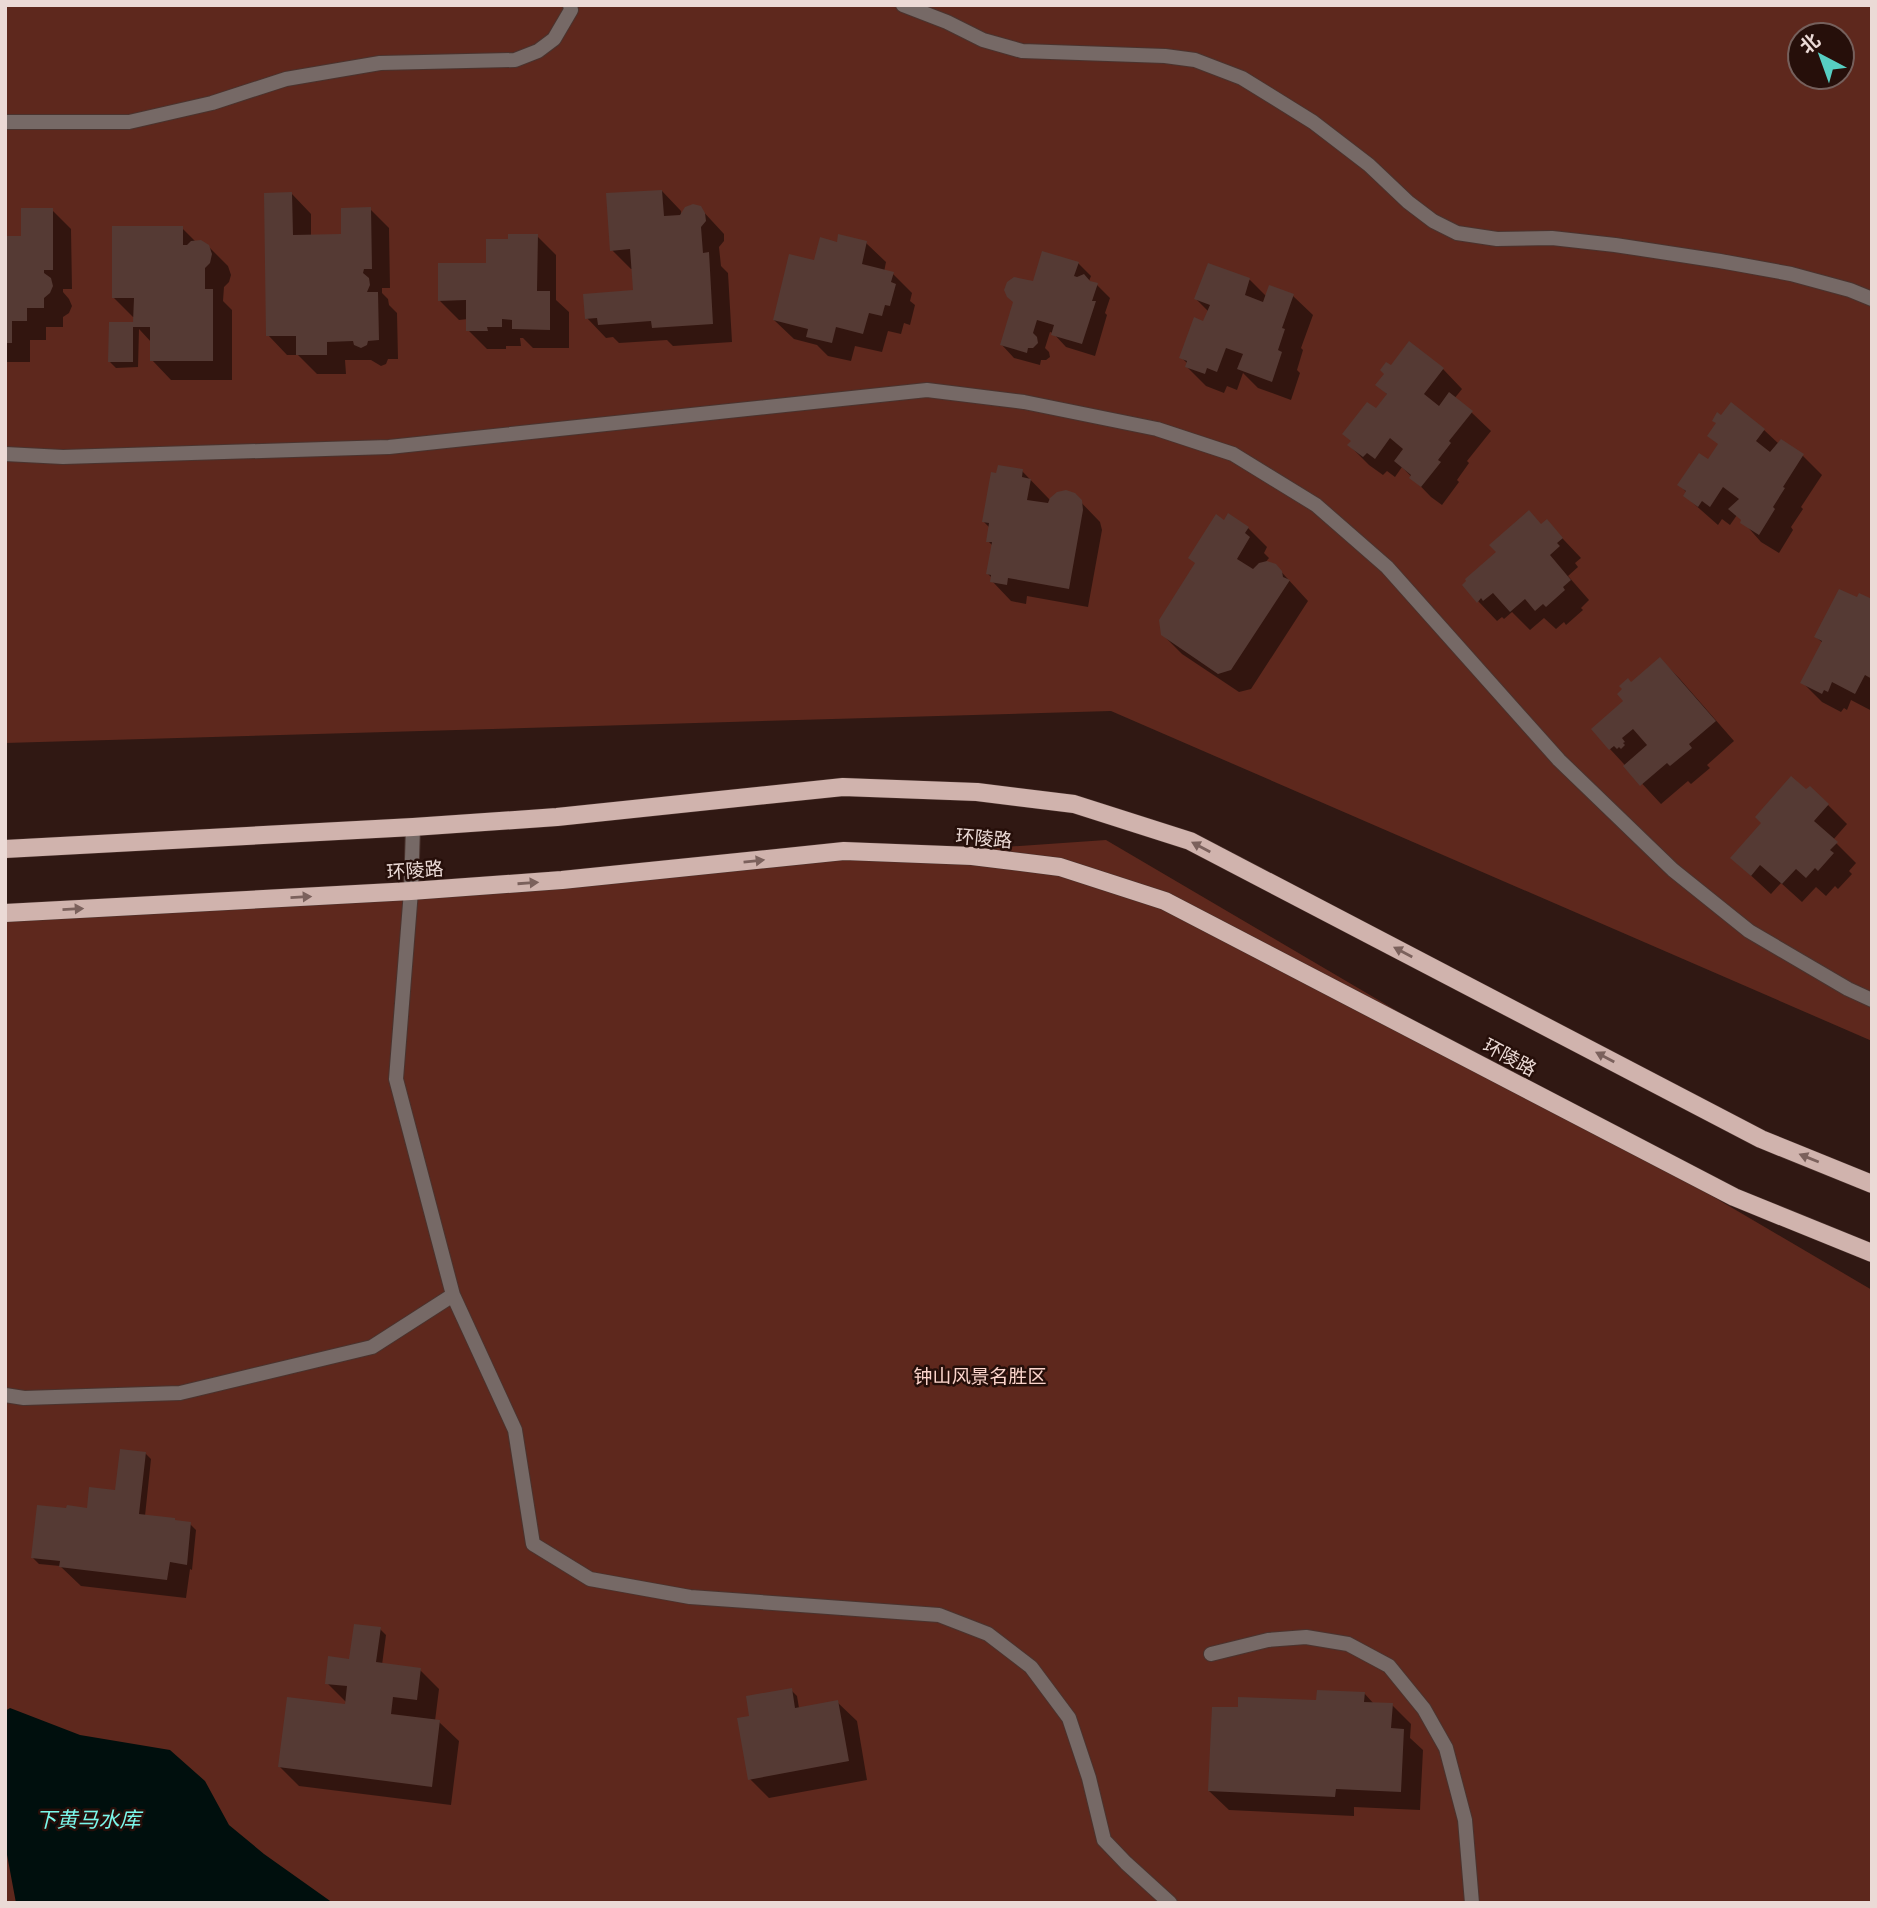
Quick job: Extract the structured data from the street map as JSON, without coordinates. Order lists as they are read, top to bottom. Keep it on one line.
{"streets":{"main road":["环陵路"]},"water":["下黄马水库"],"parks":["钟山风景名胜区"],"north":"top left"}
